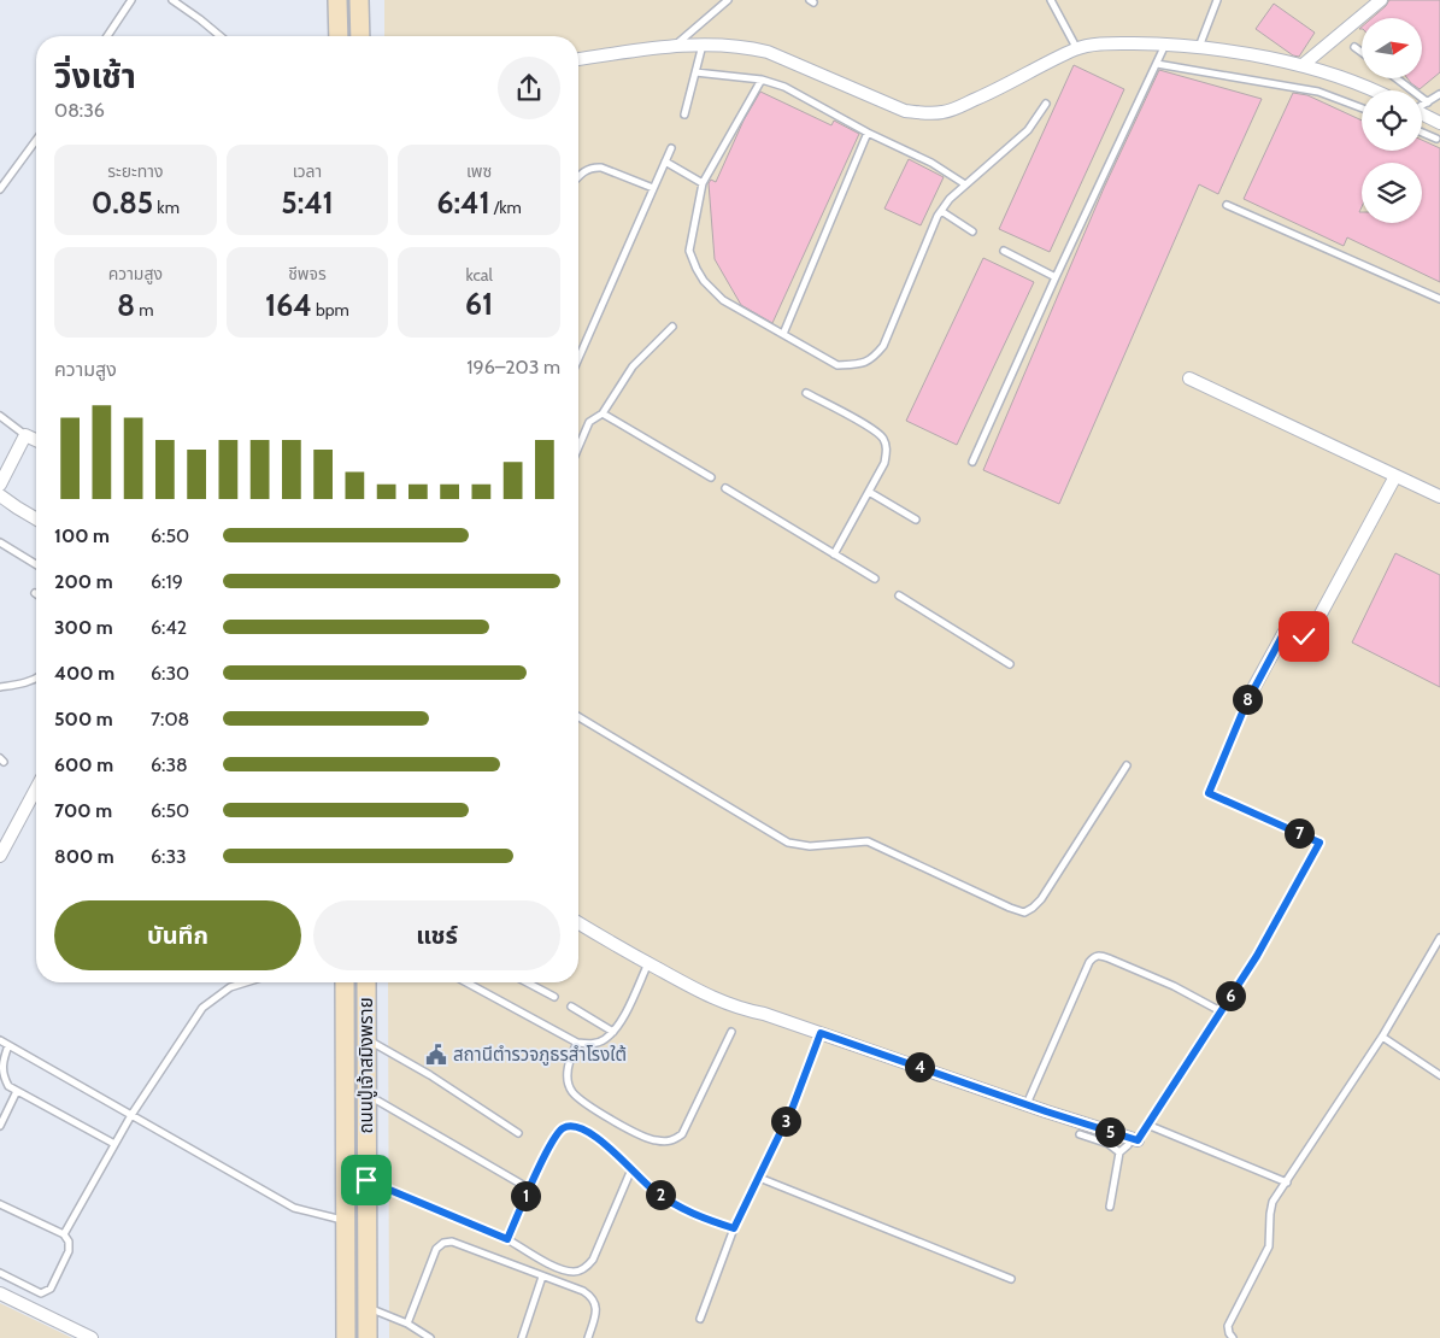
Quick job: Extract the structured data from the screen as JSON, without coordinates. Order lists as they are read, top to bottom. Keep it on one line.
{"streets":{"main road":["ถนนปู่เจ้าสมิงพราย"]},"places":{"public building":["สถานีตำรวจภูธรสำโรงใต้"]},"north":"right","page":{"heading":["วิ่งเช้า","08:36"],"stats":[["ระยะทาง","0.85 km"],["เวลา","5:41"],["เพซ","6:41 /km"],["ความสูง","8 m"],["ชีพจร","164 bpm"],["kcal","61"]],"chart":["ความสูง","196–203 m"],"list":[{"name":"100 m","note":"6:50"},{"name":"200 m","note":"6:19"},{"name":"300 m","note":"6:42"},{"name":"400 m","note":"6:30"},{"name":"500 m","note":"7:08"},{"name":"600 m","note":"6:38"},{"name":"700 m","note":"6:50"},{"name":"800 m","note":"6:33"}],"pins":["8","7","6","4","3","5","2","1"],"buttons":["บันทึก","แชร์"]}}
